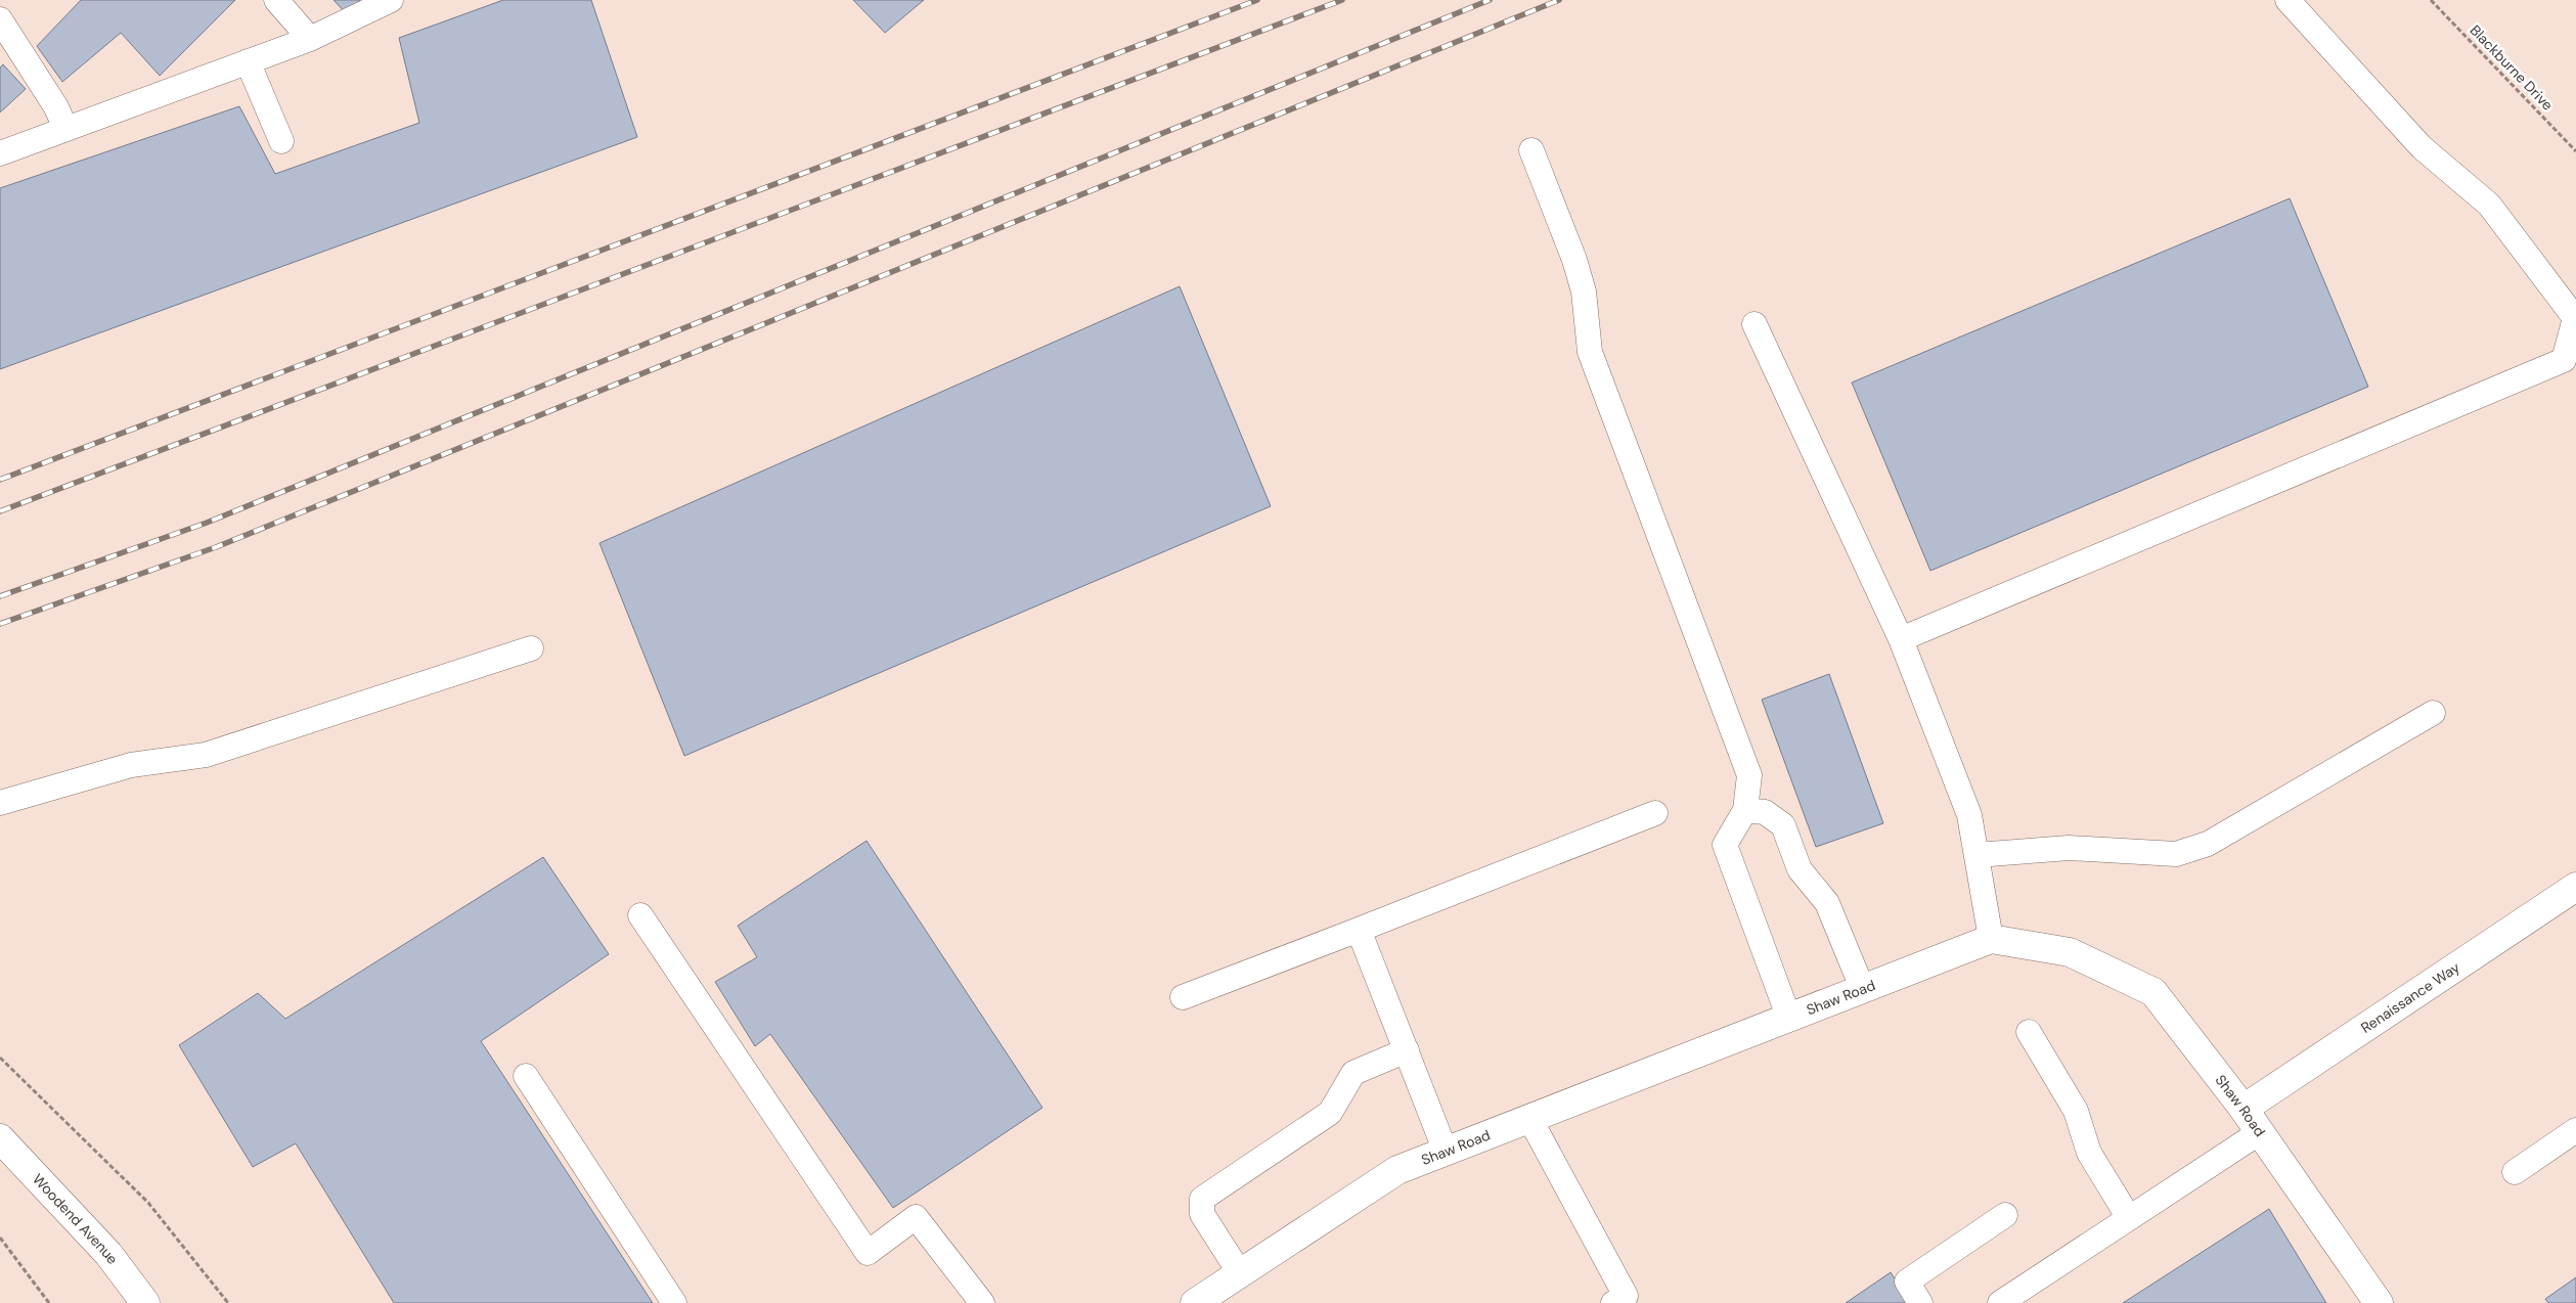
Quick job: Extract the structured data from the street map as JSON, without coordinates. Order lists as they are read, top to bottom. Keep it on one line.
{"streets":{"street":["Renaissance Way","Shaw Road","Woodend Avenue"],"path":["Blackburne Drive"]},"crossings":[["Renaissance Way","Shaw Road"]]}
